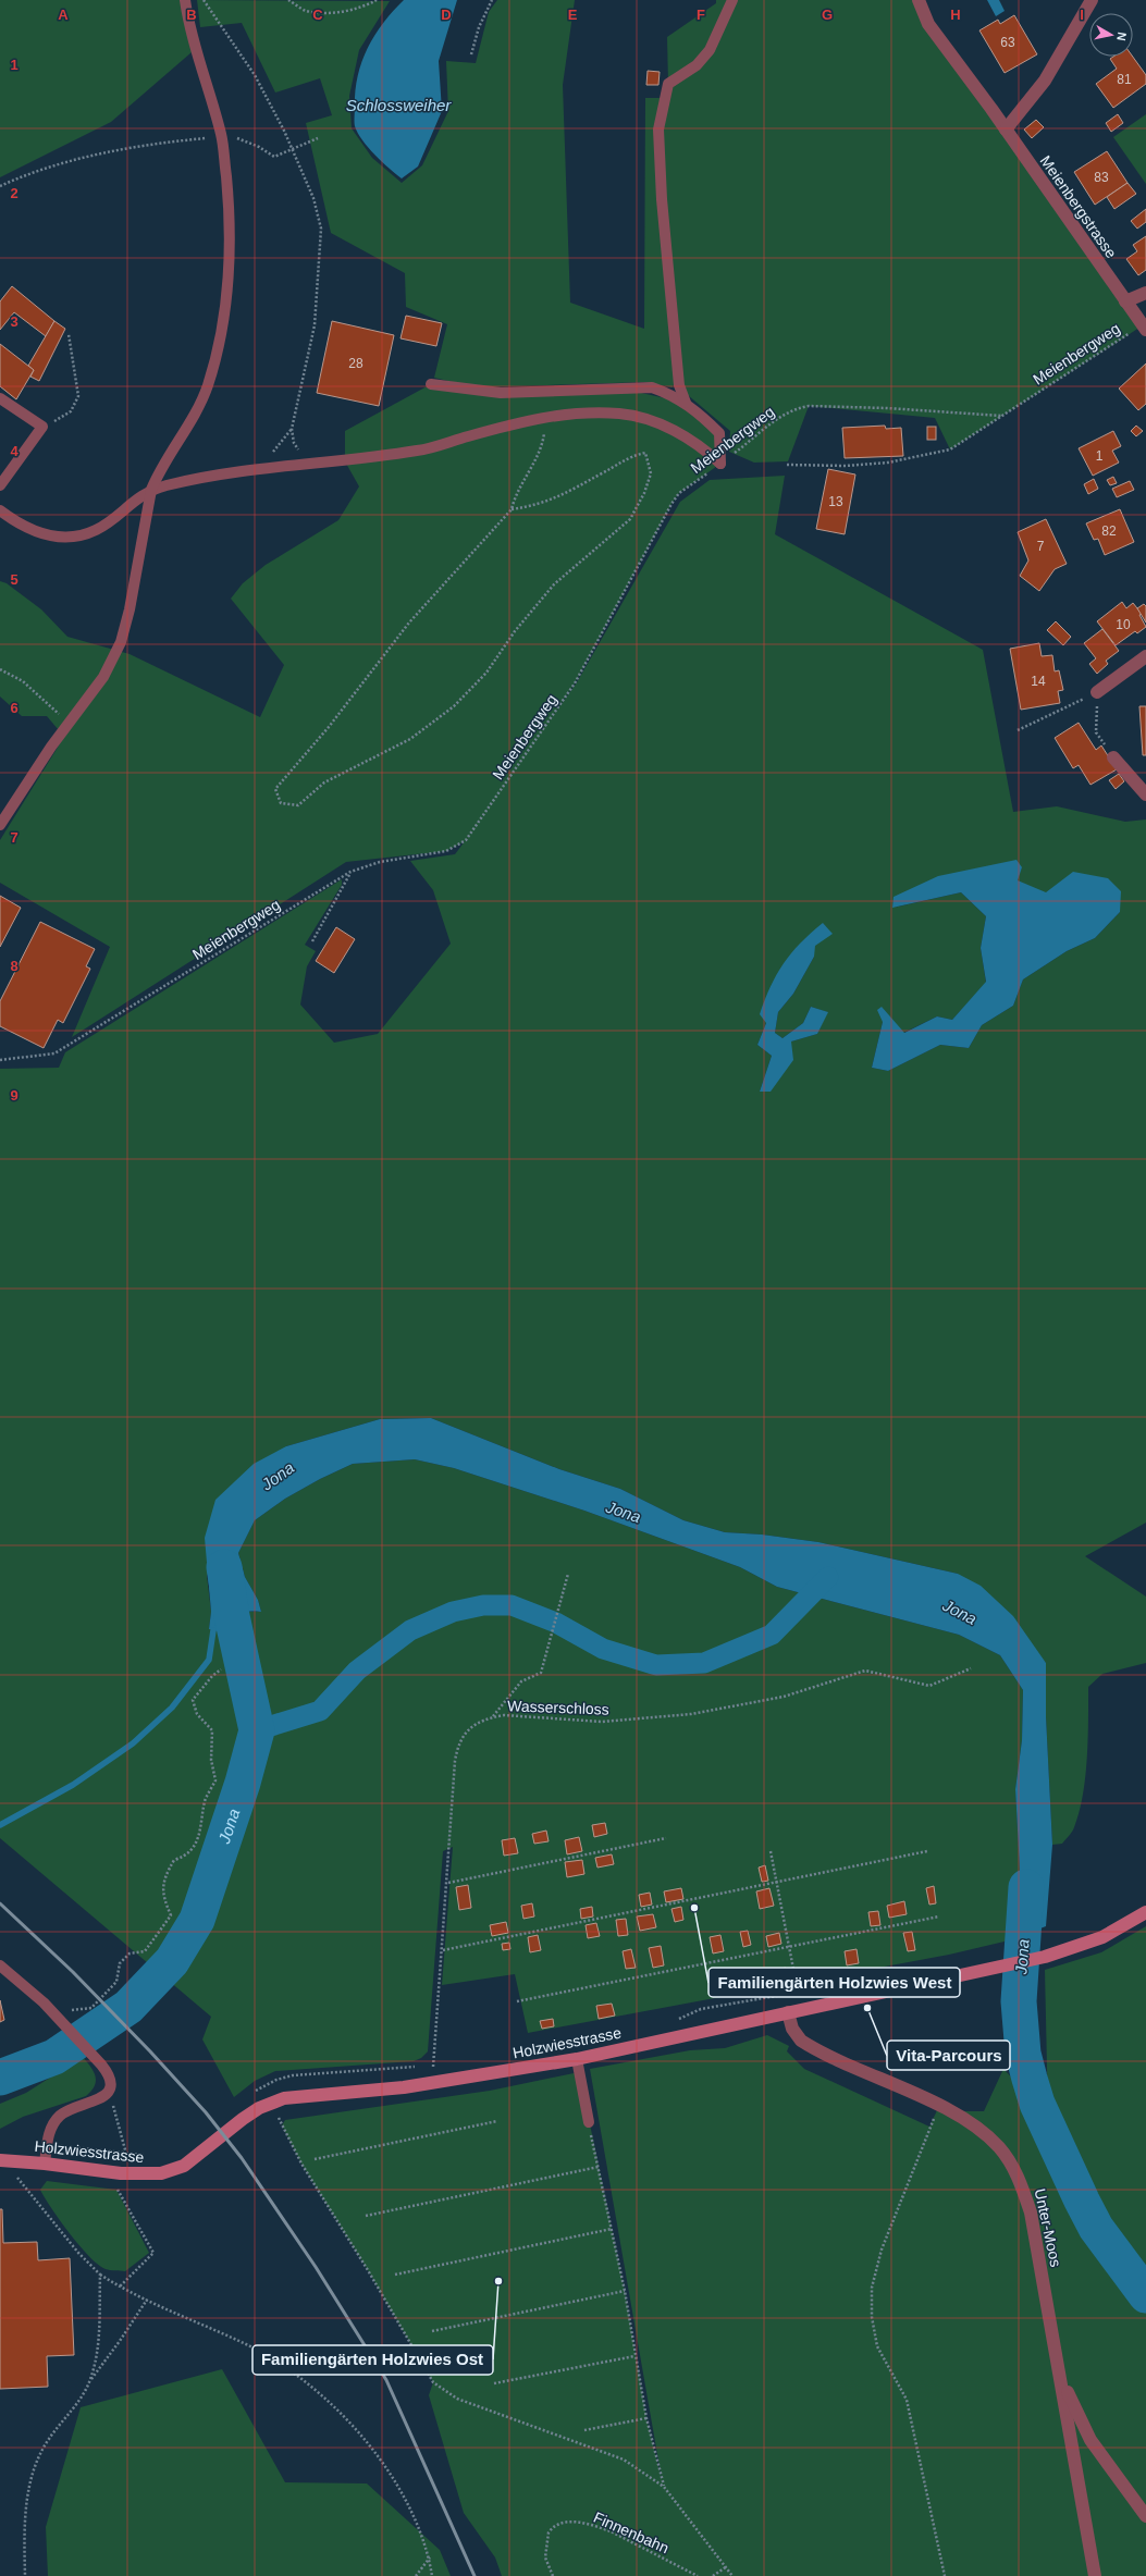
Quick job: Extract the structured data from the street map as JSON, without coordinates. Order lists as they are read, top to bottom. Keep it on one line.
{"streets":{"street":["Meienbergstrasse","Holzwiesstrasse","Unter-Moos"],"path":["Meienbergweg","Wasserschloss","Finnenbahn"]},"crossings":[["Meienbergstrasse","Meienbergweg"],["Wasserschloss","Holzwiesstrasse"],["Holzwiesstrasse","Unter-Moos"]],"water":["Schlossweiher","Jona"],"places":["Familiengärten Holzwies West","Vita-Parcours","Familiengärten Holzwies Ost"],"house_numbers":["63","81","83","28","1","13","82","7","10","14"],"north":"right","grid":{"columns":["A","B","C","D","E","F","G","H","I"],"rows":["1","2","3","4","5","6","7","8","9"]}}
